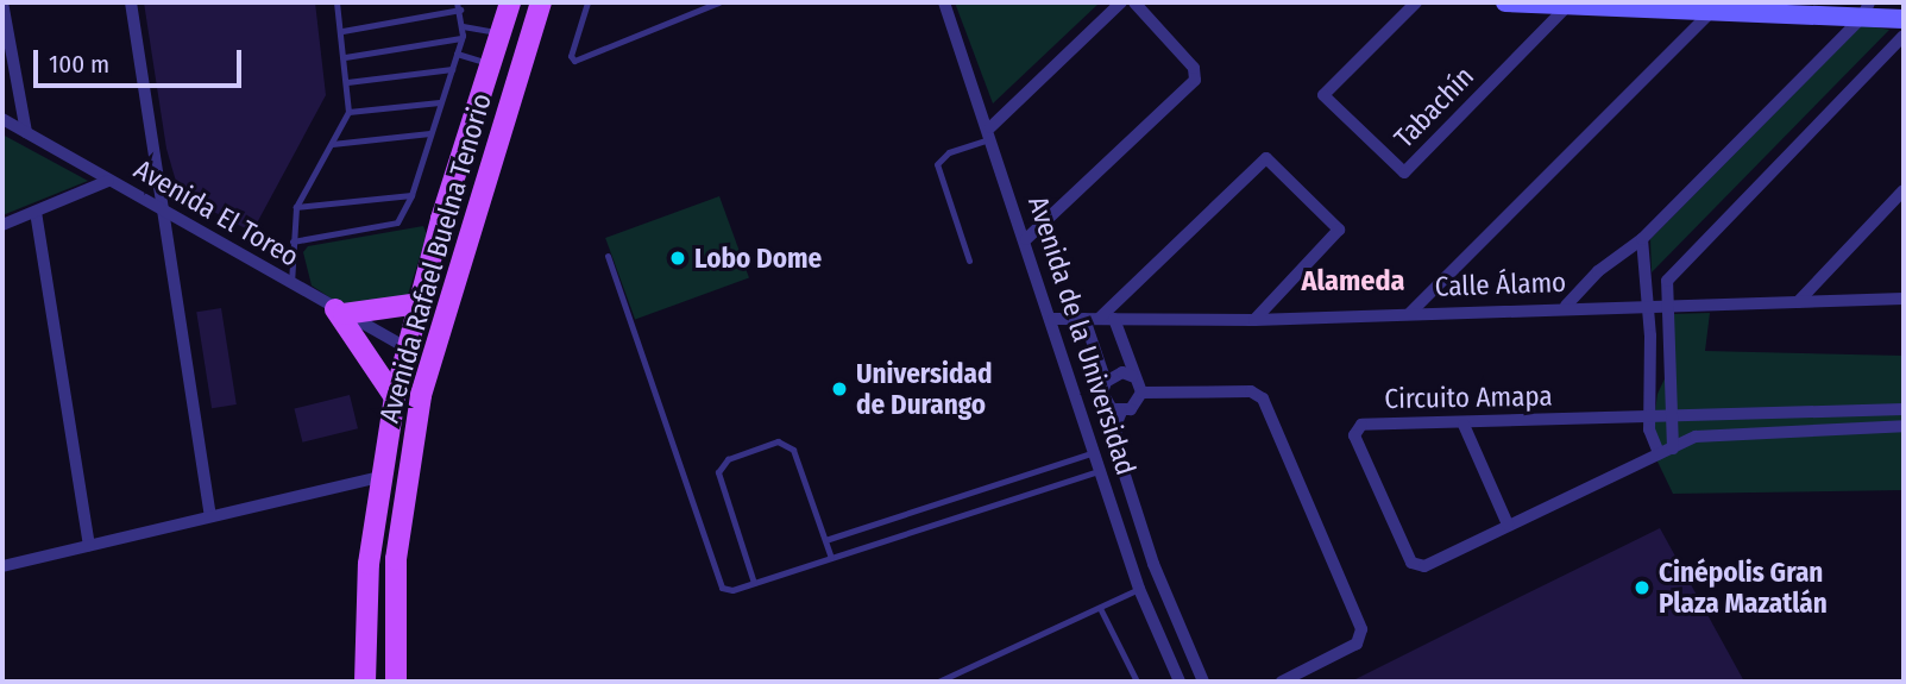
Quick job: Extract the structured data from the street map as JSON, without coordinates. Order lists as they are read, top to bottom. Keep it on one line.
{"streets":{"main road":["Avenida Rafael Buelna Tenorio"],"street":["Tabachín","Avenida El Toreo","Calle Álamo","Avenida de la Universidad","Circuito Amapa"]},"crossings":[["Avenida El Toreo","Avenida Rafael Buelna Tenorio"],["Calle Álamo","Avenida de la Universidad"]],"districts":["Alameda"],"places":["Lobo Dome","Universidad de Durango","Cinépolis Gran Plaza Mazatlán"],"scale_bar":"100 m"}
